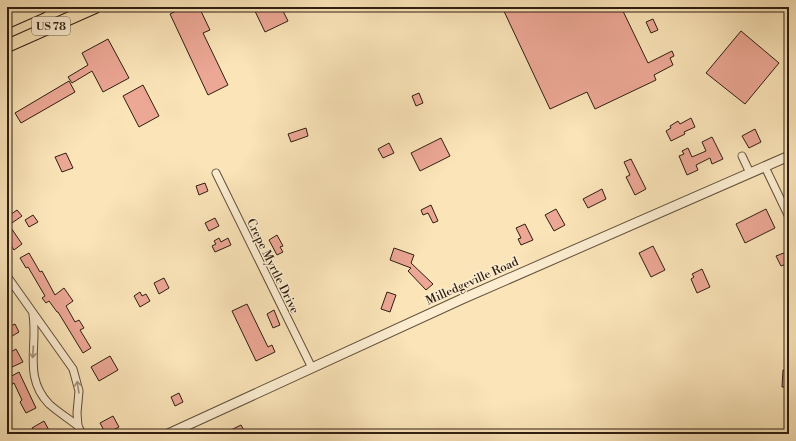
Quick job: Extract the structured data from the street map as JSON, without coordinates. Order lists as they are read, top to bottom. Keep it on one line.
{"streets":{"highway":["US 78"],"street":["Crepe Myrtle Drive","Milledgeville Road"]},"crossings":[["Crepe Myrtle Drive","Milledgeville Road"]]}
